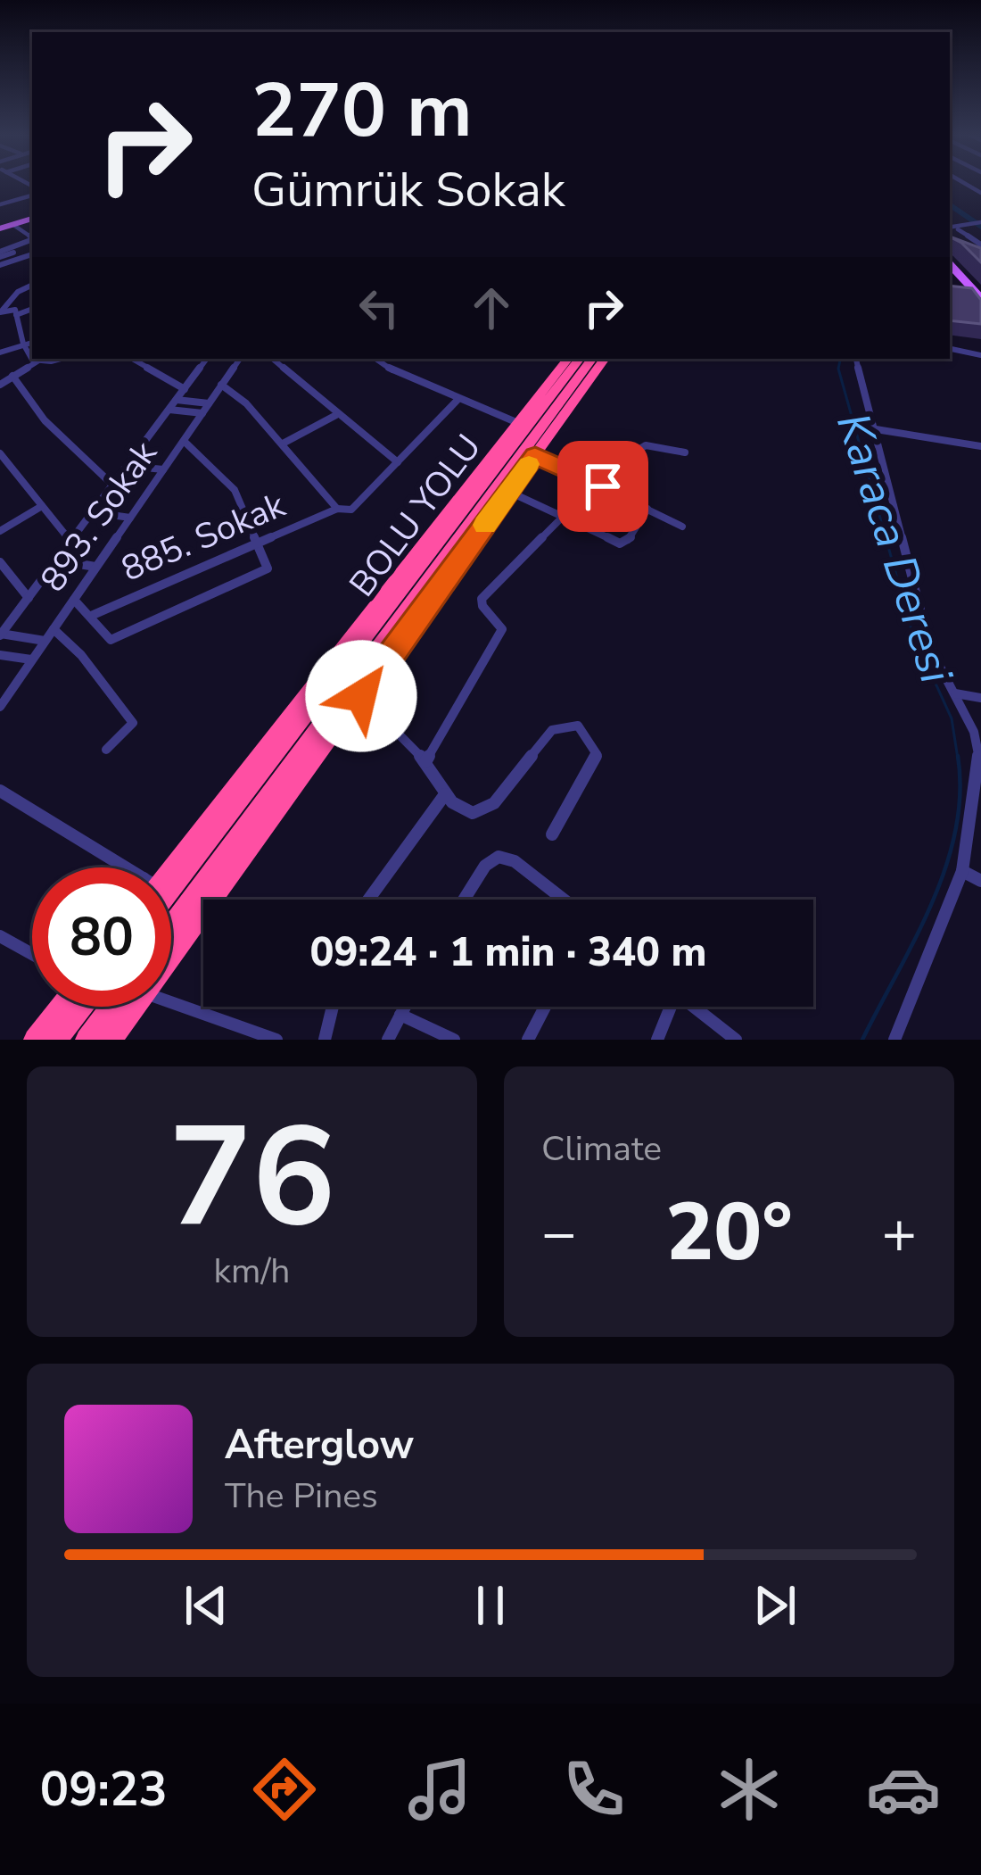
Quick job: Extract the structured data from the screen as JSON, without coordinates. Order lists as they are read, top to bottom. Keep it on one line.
{"streets":{"highway":["BOLU YOLU"],"street":["893. Sokak","885. Sokak"]},"water":["Karaca Deresi"],"page":{"turn":["270 m","Gümrük Sokak"],"limit":"80","trip":"09:24 · 1 min · 340 m","tile":[["76","km/h"],"Climate"],"heat":["−","20°","+"],"song":["Afterglow","The Pines"],"tabs":"09:23"}}
